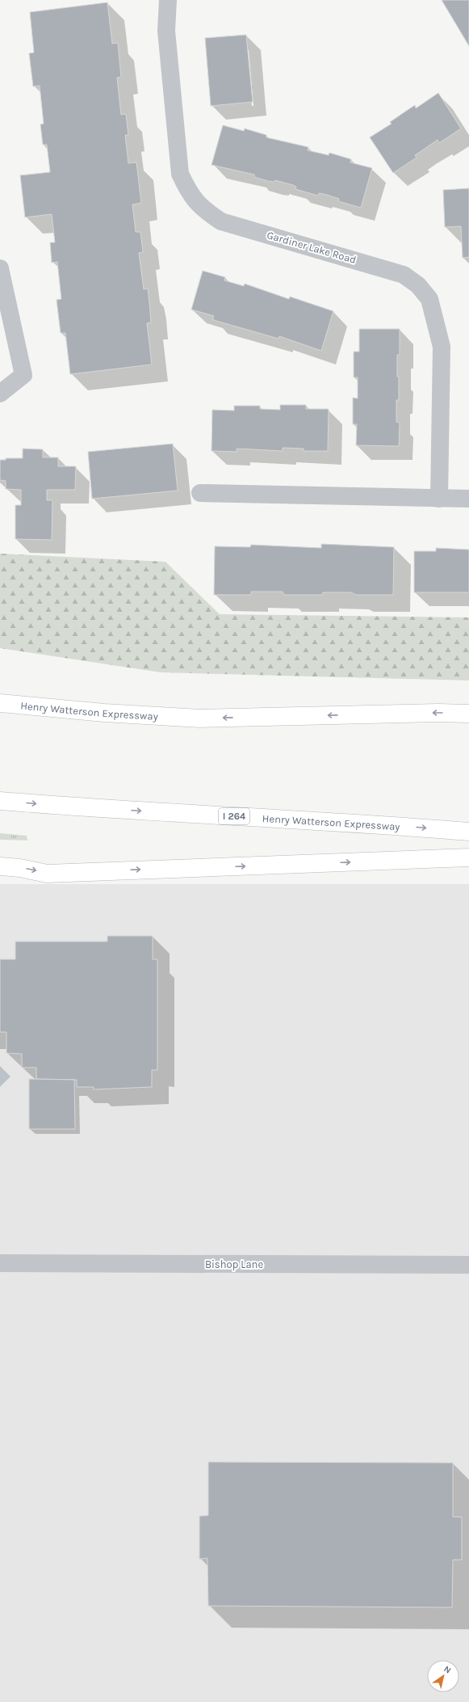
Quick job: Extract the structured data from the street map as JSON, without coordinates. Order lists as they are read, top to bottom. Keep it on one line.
{"streets":{"highway":["Henry Watterson Expressway","I 264"],"street":["Gardiner Lake Road","Bishop Lane"]},"north":"top right"}
